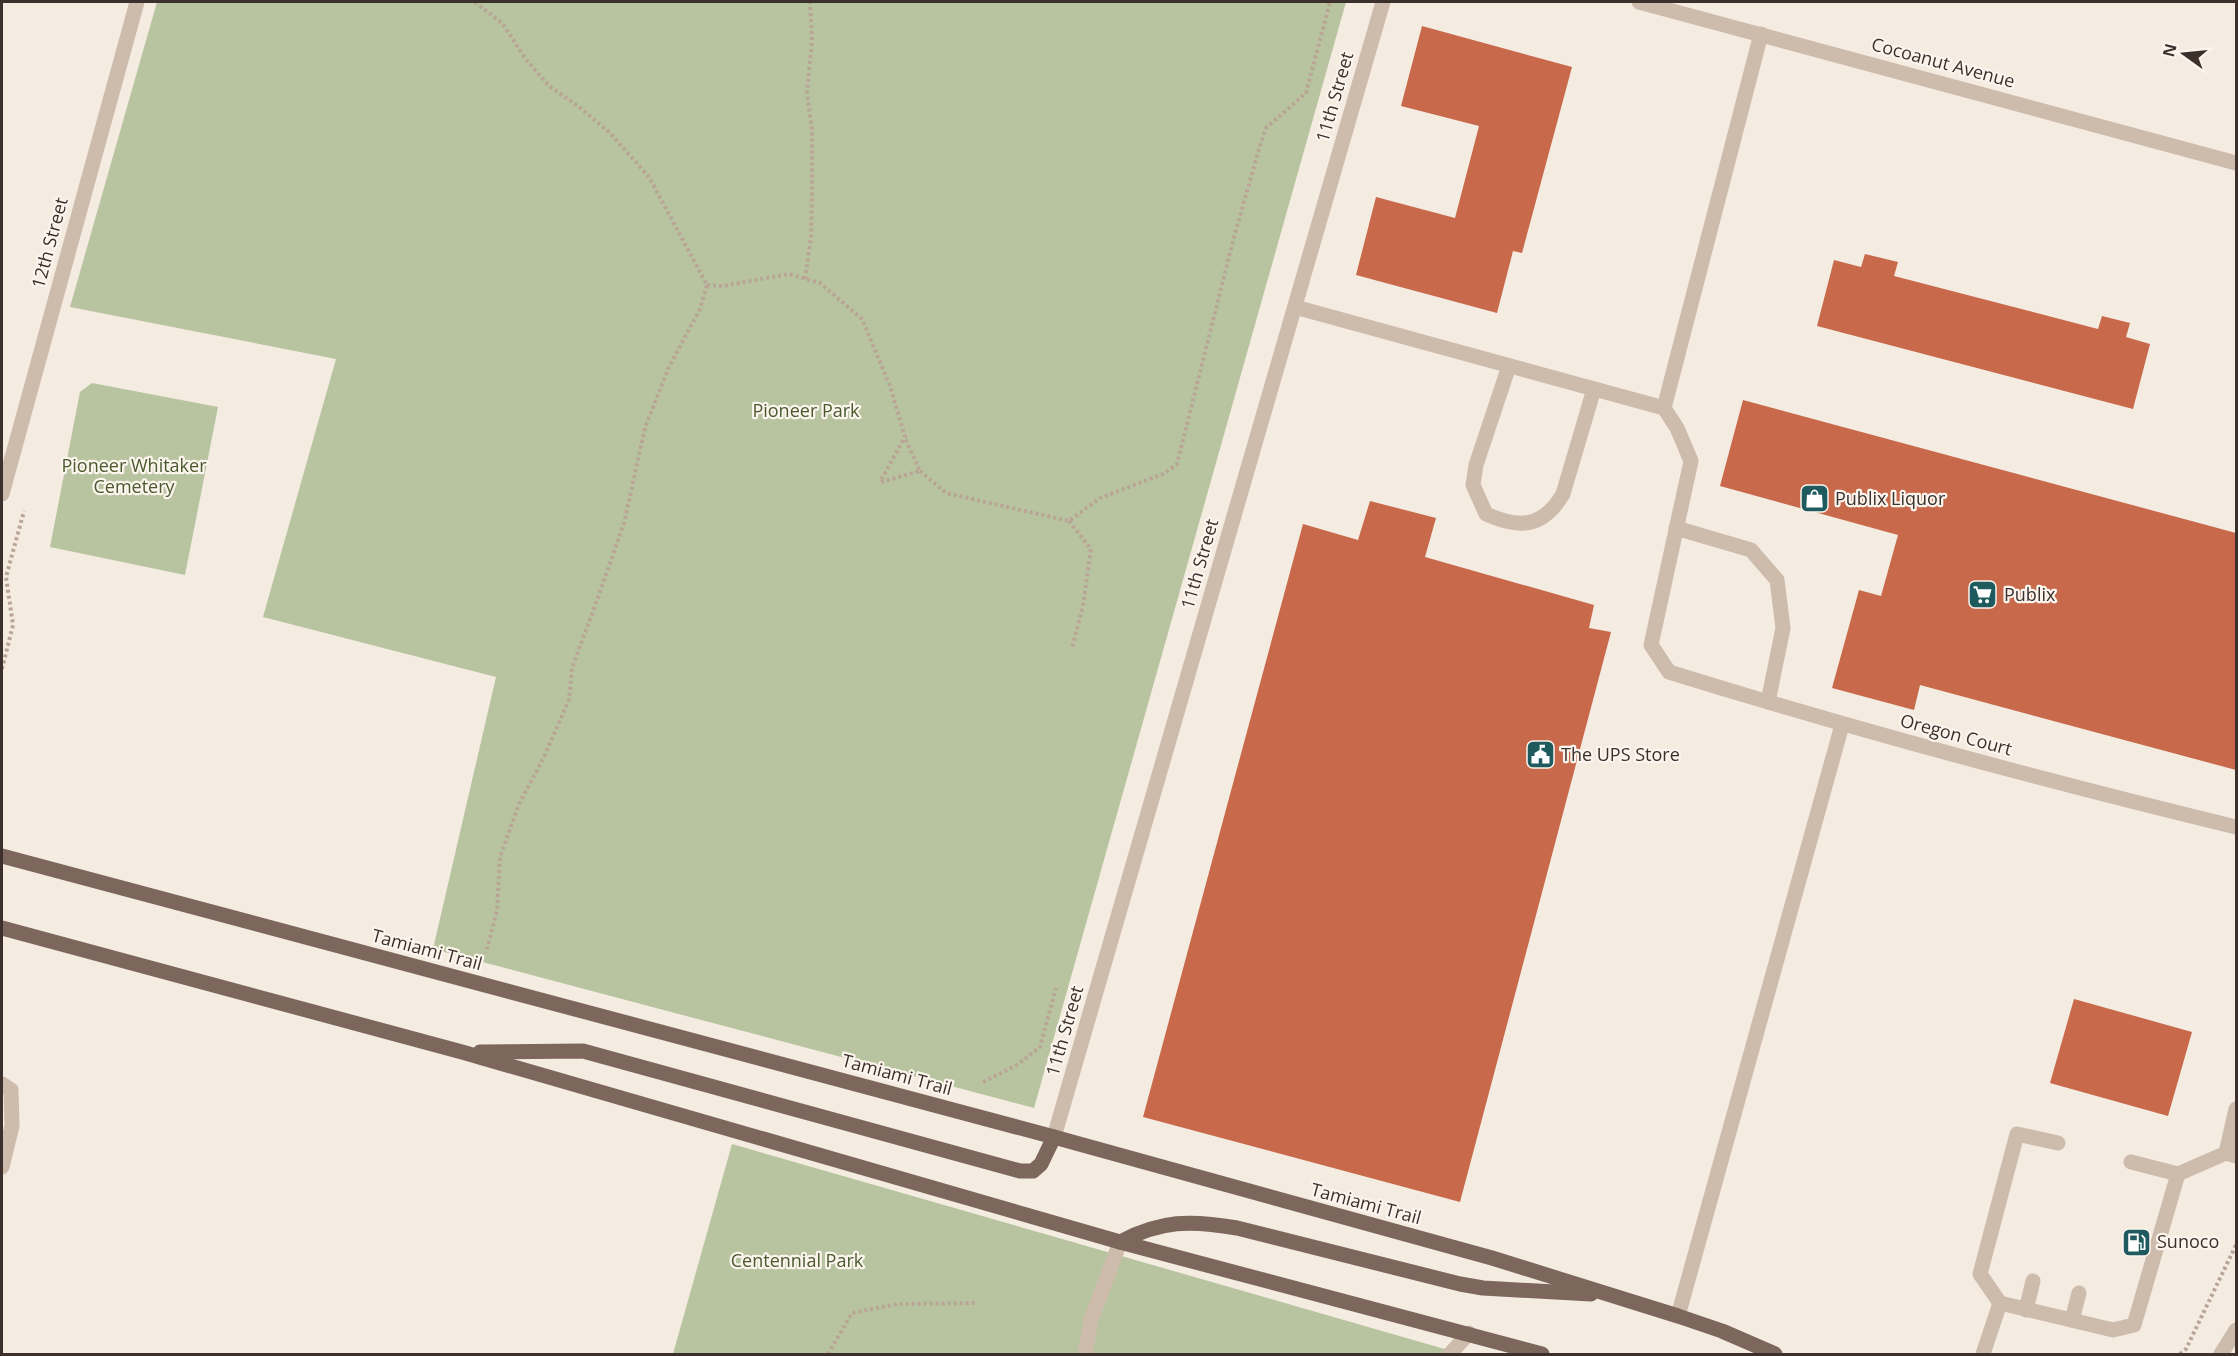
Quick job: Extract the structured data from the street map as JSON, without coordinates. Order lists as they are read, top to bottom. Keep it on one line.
{"streets":{"main road":["Tamiami Trail"],"street":["Cocoanut Avenue","11th Street","12th Street","Oregon Court"]},"crossings":[["11th Street","Tamiami Trail"]],"parks":["Pioneer Park","Pioneer Whitaker Cemetery","Centennial Park"],"places":{"shop":["Publix Liquor"],"supermarket":["Publix"],"public building":["The UPS Store"],"fuel station":["Sunoco"]},"north":"left"}
